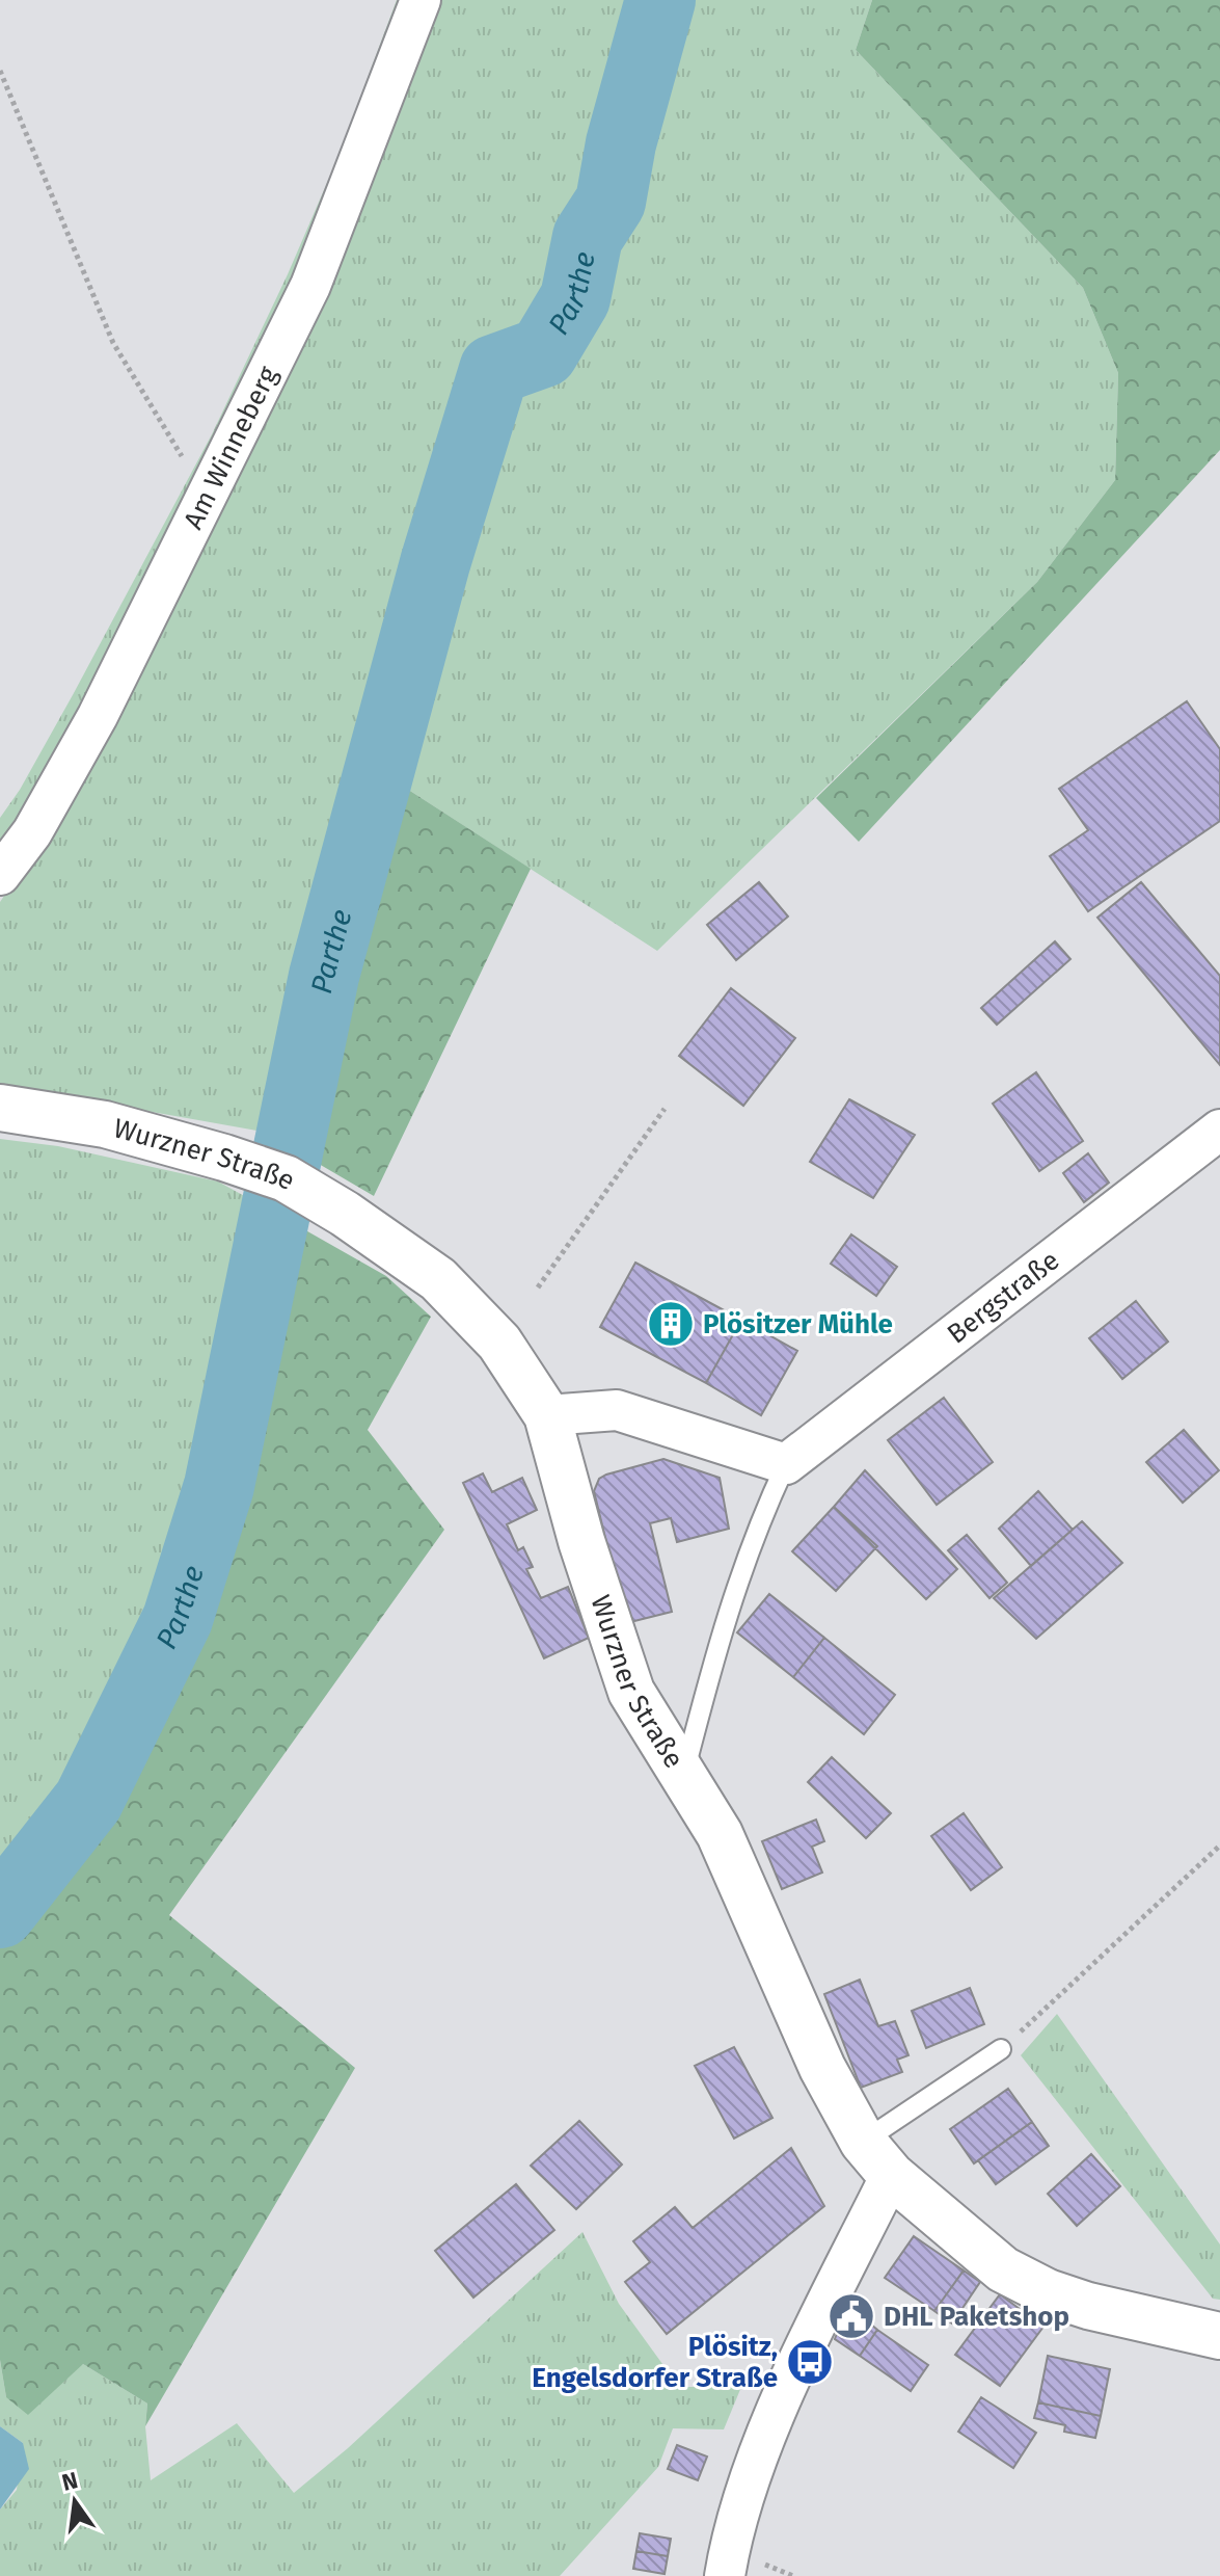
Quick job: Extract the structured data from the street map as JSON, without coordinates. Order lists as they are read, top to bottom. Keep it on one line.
{"streets":{"street":["Am Winneberg","Wurzner Straße","Bergstraße"]},"crossings":[["Wurzner Straße","Bergstraße"]],"water":["Parthe"],"places":{"building":["Plösitzer Mühle"],"public building":["DHL Paketshop"],"bus stop":["Plösitz, Engelsdorfer Straße"]},"north":"top"}
